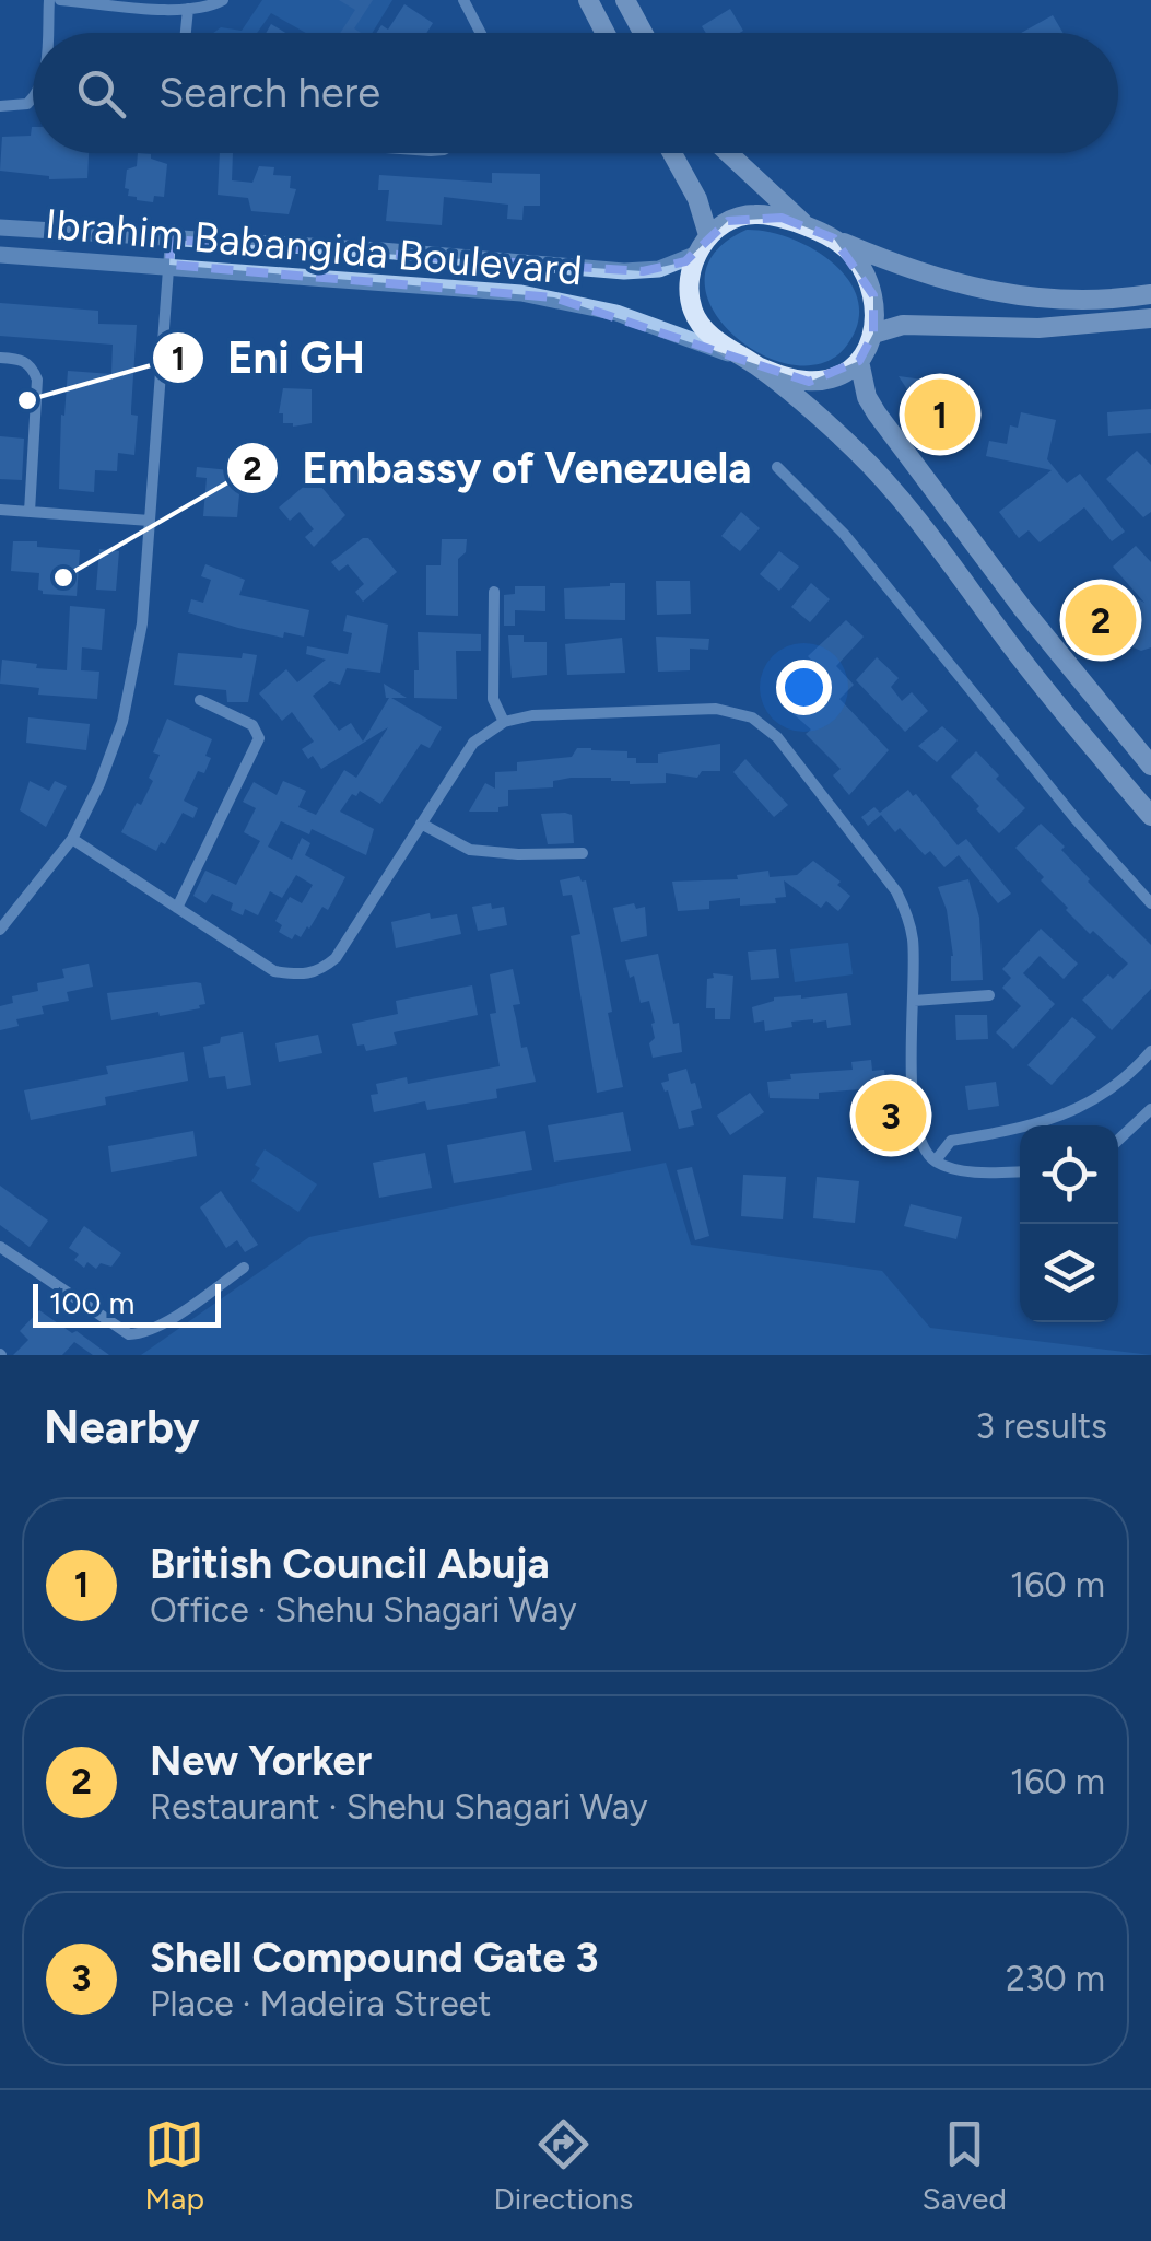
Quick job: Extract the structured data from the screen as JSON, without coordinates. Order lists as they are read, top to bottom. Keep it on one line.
{"streets":{"street":["Ibrahim Babangida Boulevard"]},"places":["Eni GH","Embassy of Venezuela"],"scale_bar":"100 m","page":{"search":"Search here","pins":["1","2","3"],"scale":"100 m","heading":["Nearby","3 results"],"list":[{"mark":"1","name":"British Council Abuja","note":"Office · Shehu Shagari Way","value":"160 m"},{"mark":"2","name":"New Yorker","note":"Restaurant · Shehu Shagari Way","value":"160 m"},{"mark":"3","name":"Shell Compound Gate 3","note":"Place · Madeira Street","value":"230 m"}],"nav":["Map","Directions","Saved"]}}
